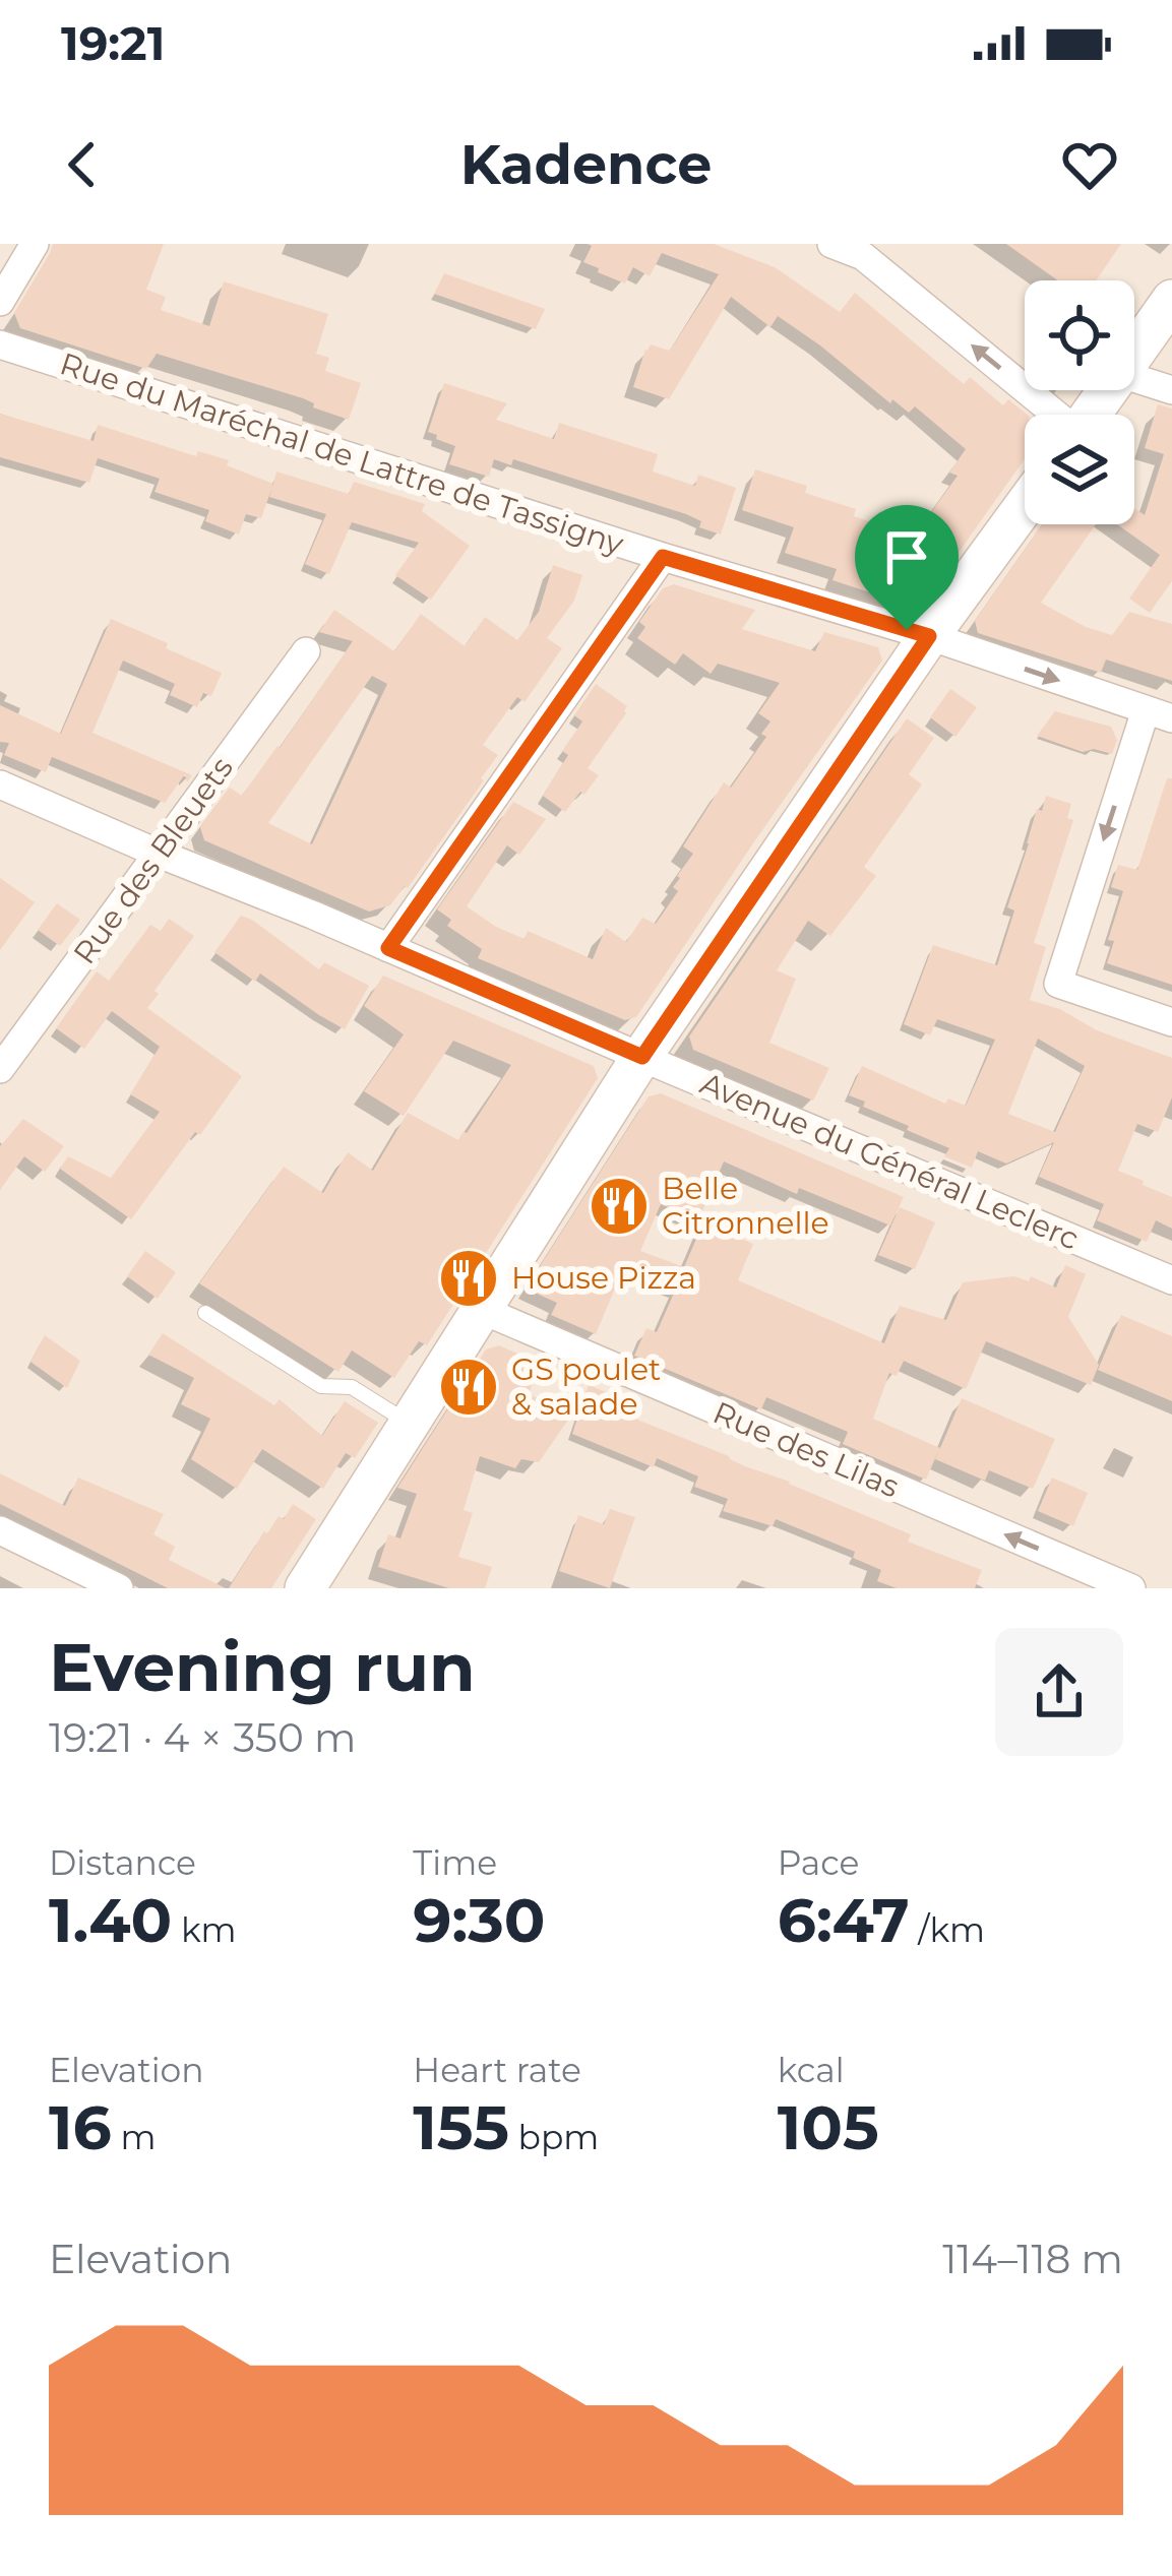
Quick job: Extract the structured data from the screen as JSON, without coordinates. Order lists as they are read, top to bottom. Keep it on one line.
{"streets":{"street":["Rue du Maréchal de Lattre de Tassigny","Rue des Bleuets","Avenue du Général Leclerc","Rue des Lilas"]},"crossings":[["Rue des Bleuets","Avenue du Général Leclerc"]],"one_way":["Rue des Lilas"],"places":{"restaurant":["Belle Citronnelle","House Pizza","GS poulet & salade"]},"page":{"status":"19:21","header":"Kadence","heading":["Evening run","19:21 · 4 × 350 m"],"stats":[["Distance","1.40 km"],["Time","9:30"],["Pace","6:47 /km"],["Elevation","16 m"],["Heart rate","155 bpm"],["kcal","105"]],"chart":["Elevation","114–118 m"]}}
